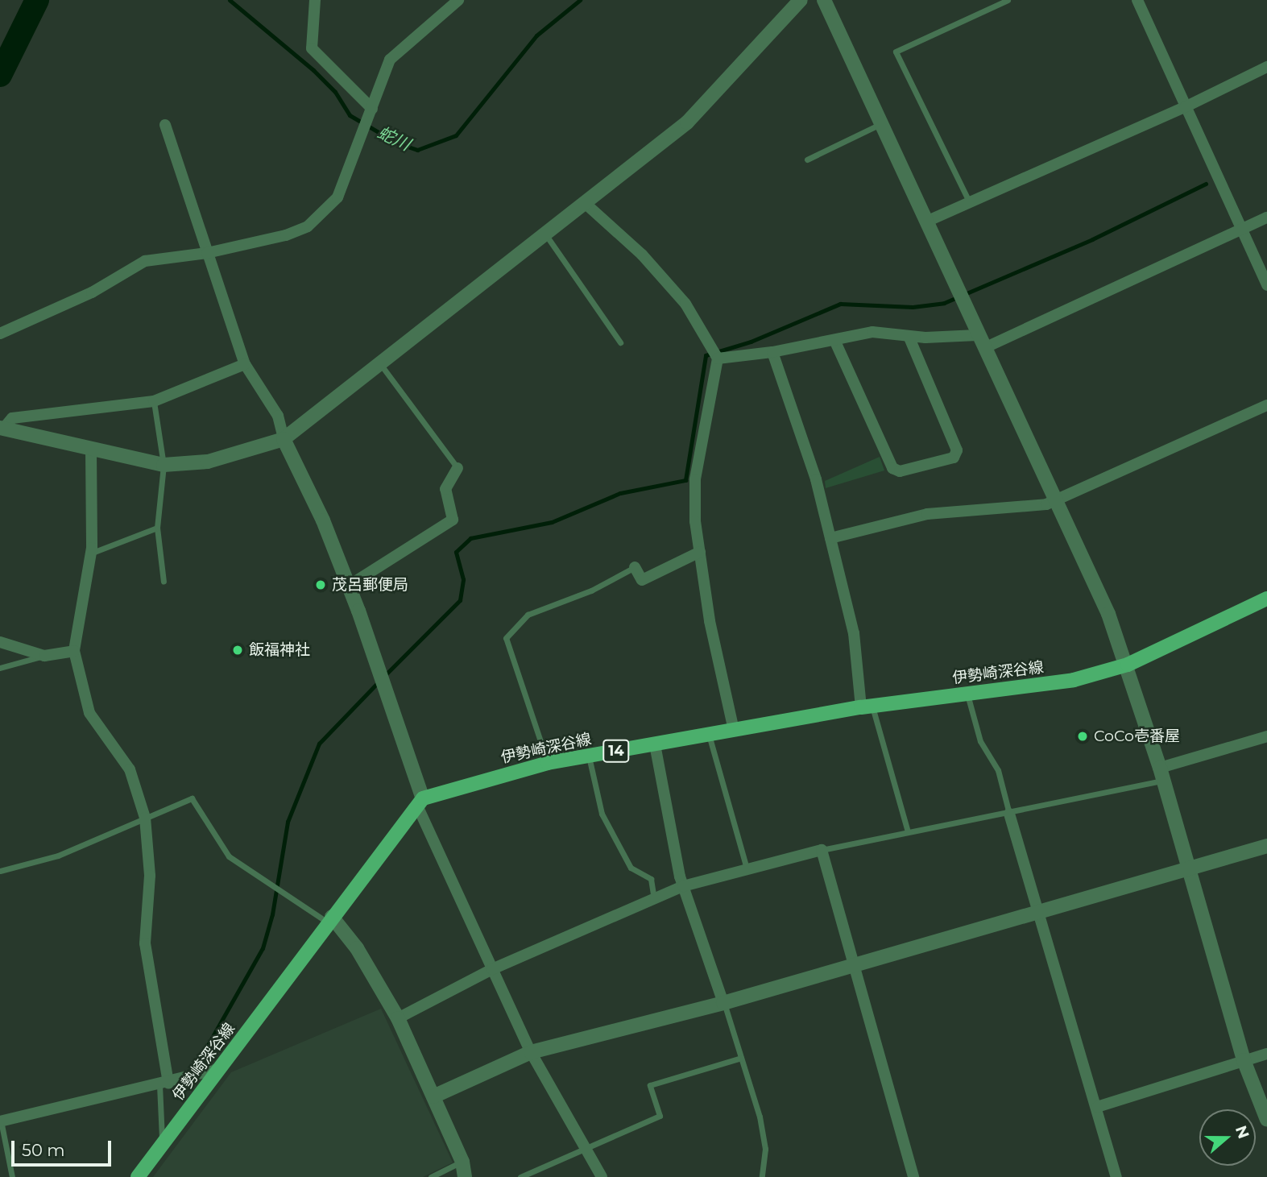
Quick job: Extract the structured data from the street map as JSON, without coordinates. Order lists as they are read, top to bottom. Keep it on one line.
{"streets":{"main road":["伊勢崎深谷線","14"]},"water":["蛇川"],"places":["茂呂郵便局","飯福神社","CoCo壱番屋"],"scale_bar":"50 m","north":"right"}
